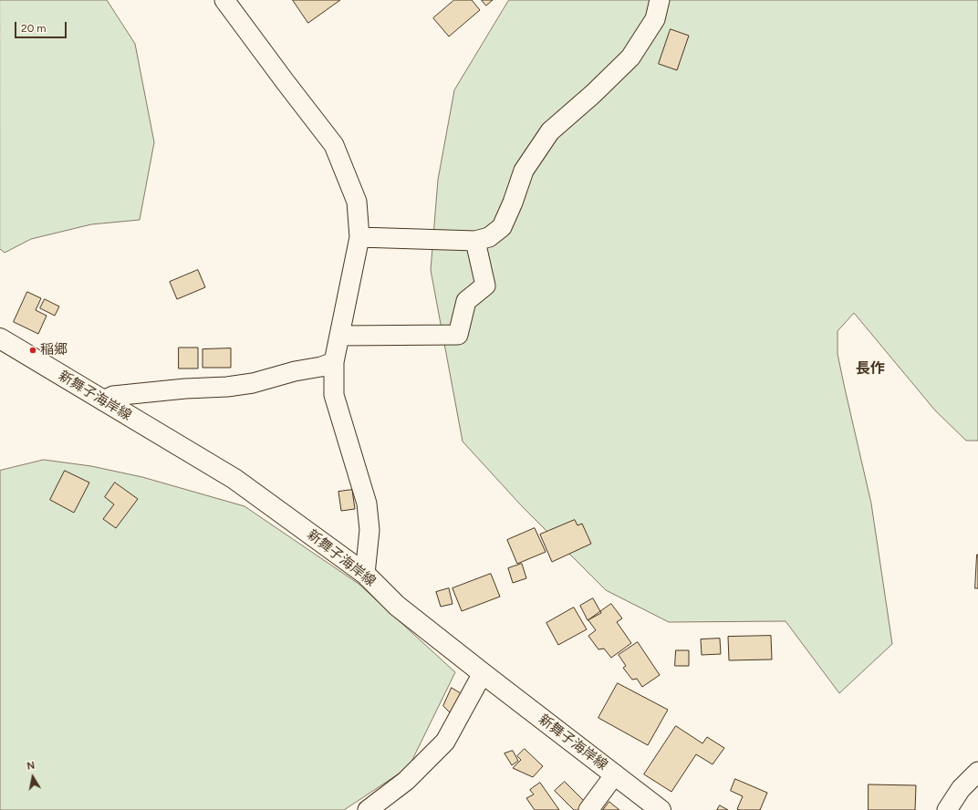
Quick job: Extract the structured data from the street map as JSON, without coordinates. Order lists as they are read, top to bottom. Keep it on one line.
{"streets":{"main road":["新舞子海岸線"]},"districts":["長作"],"places":["稲郷"],"scale_bar":"20 m","north":"top"}
